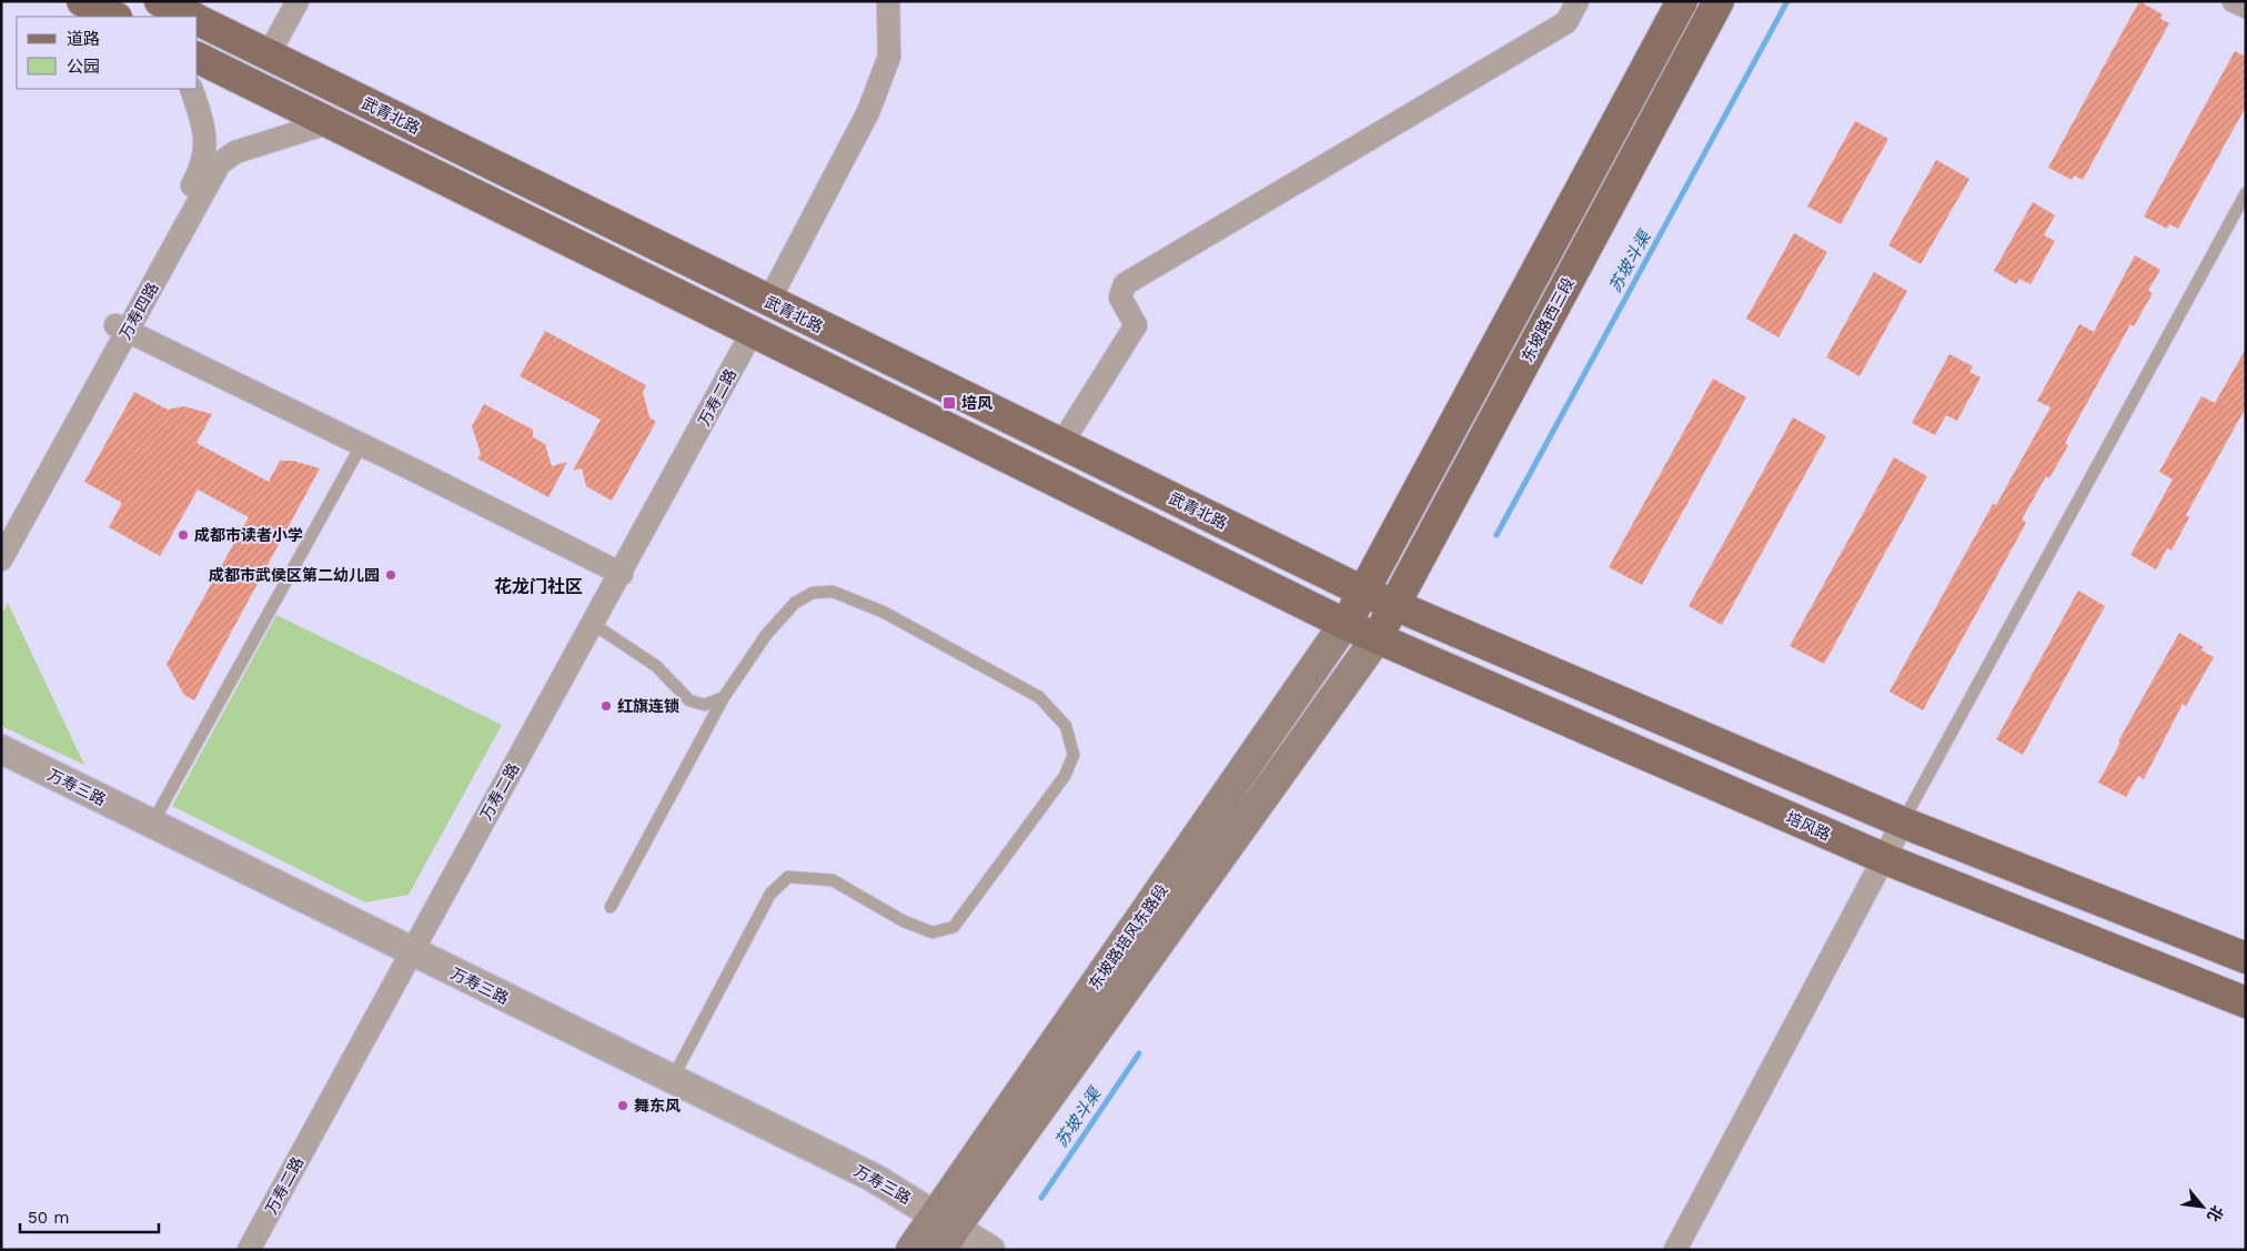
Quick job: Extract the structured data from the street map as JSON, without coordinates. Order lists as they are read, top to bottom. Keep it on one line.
{"streets":{"main road":["武青北路","东坡路西三段","培风路","东坡路培风东路段"],"street":["万寿四路","万寿二路","万寿三路"]},"crossings":[["武青北路","东坡路西三段"],["东坡路西三段","培风路"],["东坡路西三段","东坡路培风东路段"],["万寿二路","万寿三路"],["万寿三路","东坡路培风东路段"],["培风路","东坡路培风东路段"]],"districts":["花龙门社区"],"water":["苏坡斗渠"],"places":{"transit":["培风"],"other":["成都市读者小学","成都市武侯区第二幼儿园","红旗连锁","舞东风"]},"legend":["道路","公园"],"scale_bar":"50 m","north":"bottom right"}
